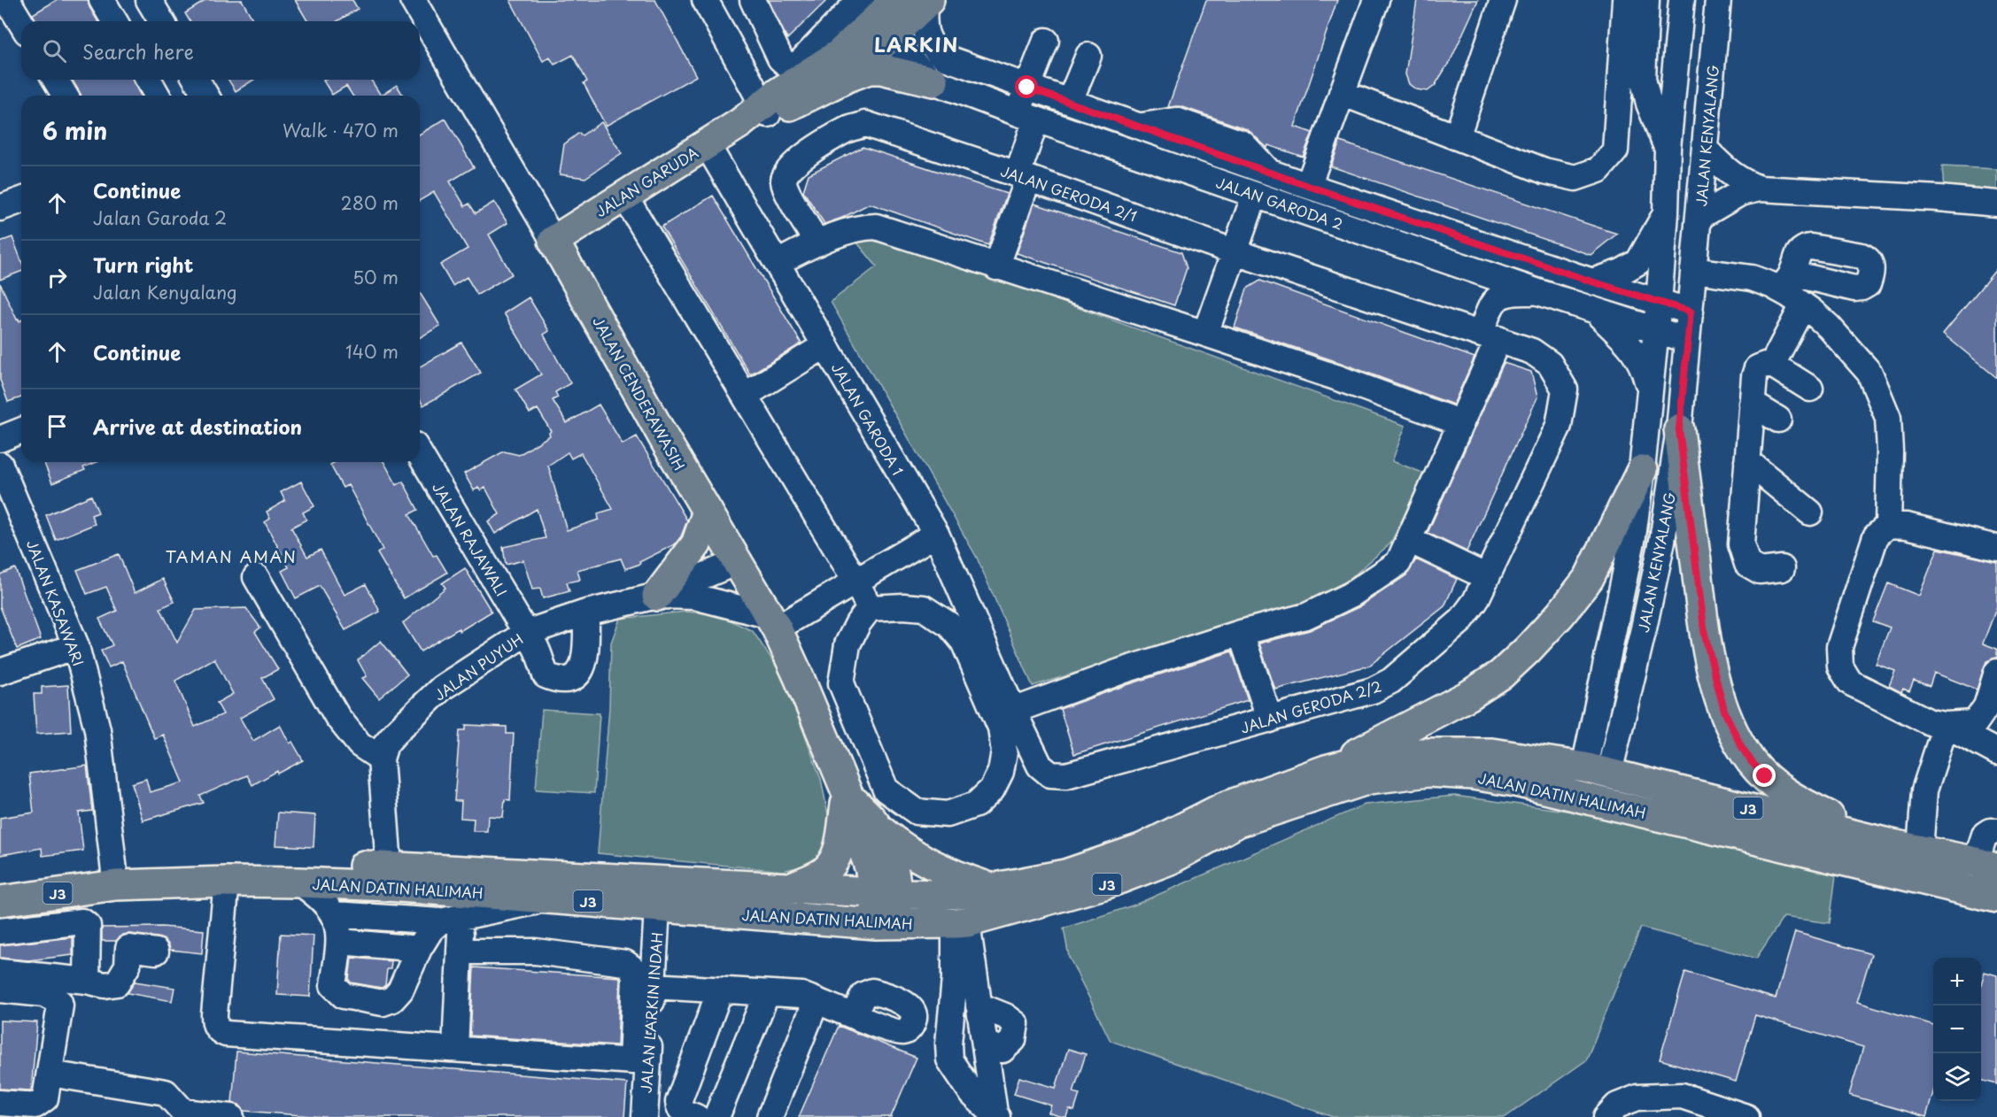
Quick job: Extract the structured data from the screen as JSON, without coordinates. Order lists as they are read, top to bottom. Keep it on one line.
{"streets":{"main road":["JALAN GARUDA","JALAN CENDERAWASIH","JALAN DATIN HALIMAH","J3"],"street":["JALAN KENYALANG","JALAN GERODA 2/1","JALAN GARODA 2","JALAN GARODA 1","JALAN RAJAWALI","JALAN KASAWARI","JALAN PUYUH","JALAN GERODA 2/2","JALAN LARKIN INDAH"]},"crossings":[["JALAN KENYALANG","JALAN GARODA 2"],["JALAN KENYALANG","JALAN DATIN HALIMAH"],["JALAN GARUDA","JALAN GARODA 2"],["JALAN GARUDA","JALAN CENDERAWASIH"],["JALAN GARUDA","JALAN GARODA 1"],["JALAN GERODA 2/1","JALAN GERODA 2/2"],["JALAN CENDERAWASIH","JALAN PUYUH"],["JALAN CENDERAWASIH","JALAN DATIN HALIMAH"],["JALAN GARODA 1","JALAN GERODA 2/2"],["JALAN RAJAWALI","JALAN PUYUH"],["JALAN KASAWARI","JALAN DATIN HALIMAH"],["JALAN DATIN HALIMAH","JALAN LARKIN INDAH"]],"districts":["LARKIN","TAMAN AMAN"],"page":{"search":"Search here","heading":["6 min","Walk · 470 m"],"list":[["Continue","Jalan Garoda 2","280 m"],["Turn right","Jalan Kenyalang","50 m"],["Continue","140 m"],"Arrive at destination"],"map_buttons":["+","−"]}}
